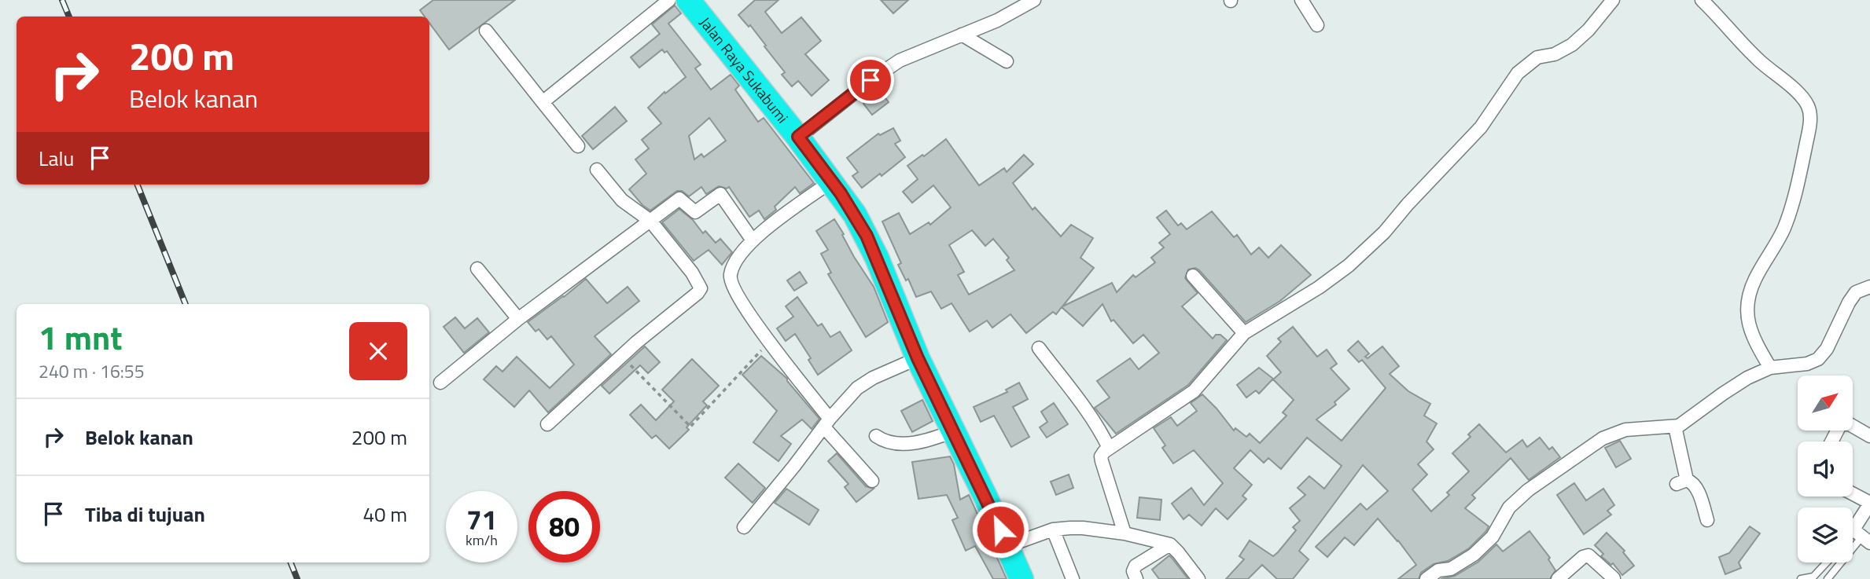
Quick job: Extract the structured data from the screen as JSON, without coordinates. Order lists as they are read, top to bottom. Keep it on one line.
{"streets":{"highway":["Jalan Raya Sukabumi"]},"north":"top right","page":{"turn":["200 m","Belok kanan"],"then":"Lalu","heading":["1 mnt","240 m · 16:55"],"list":[{"name":"Belok kanan","value":"200 m"},{"name":"Tiba di tujuan","value":"40 m"}],"speed":"71 km/h","limit":"80"}}
